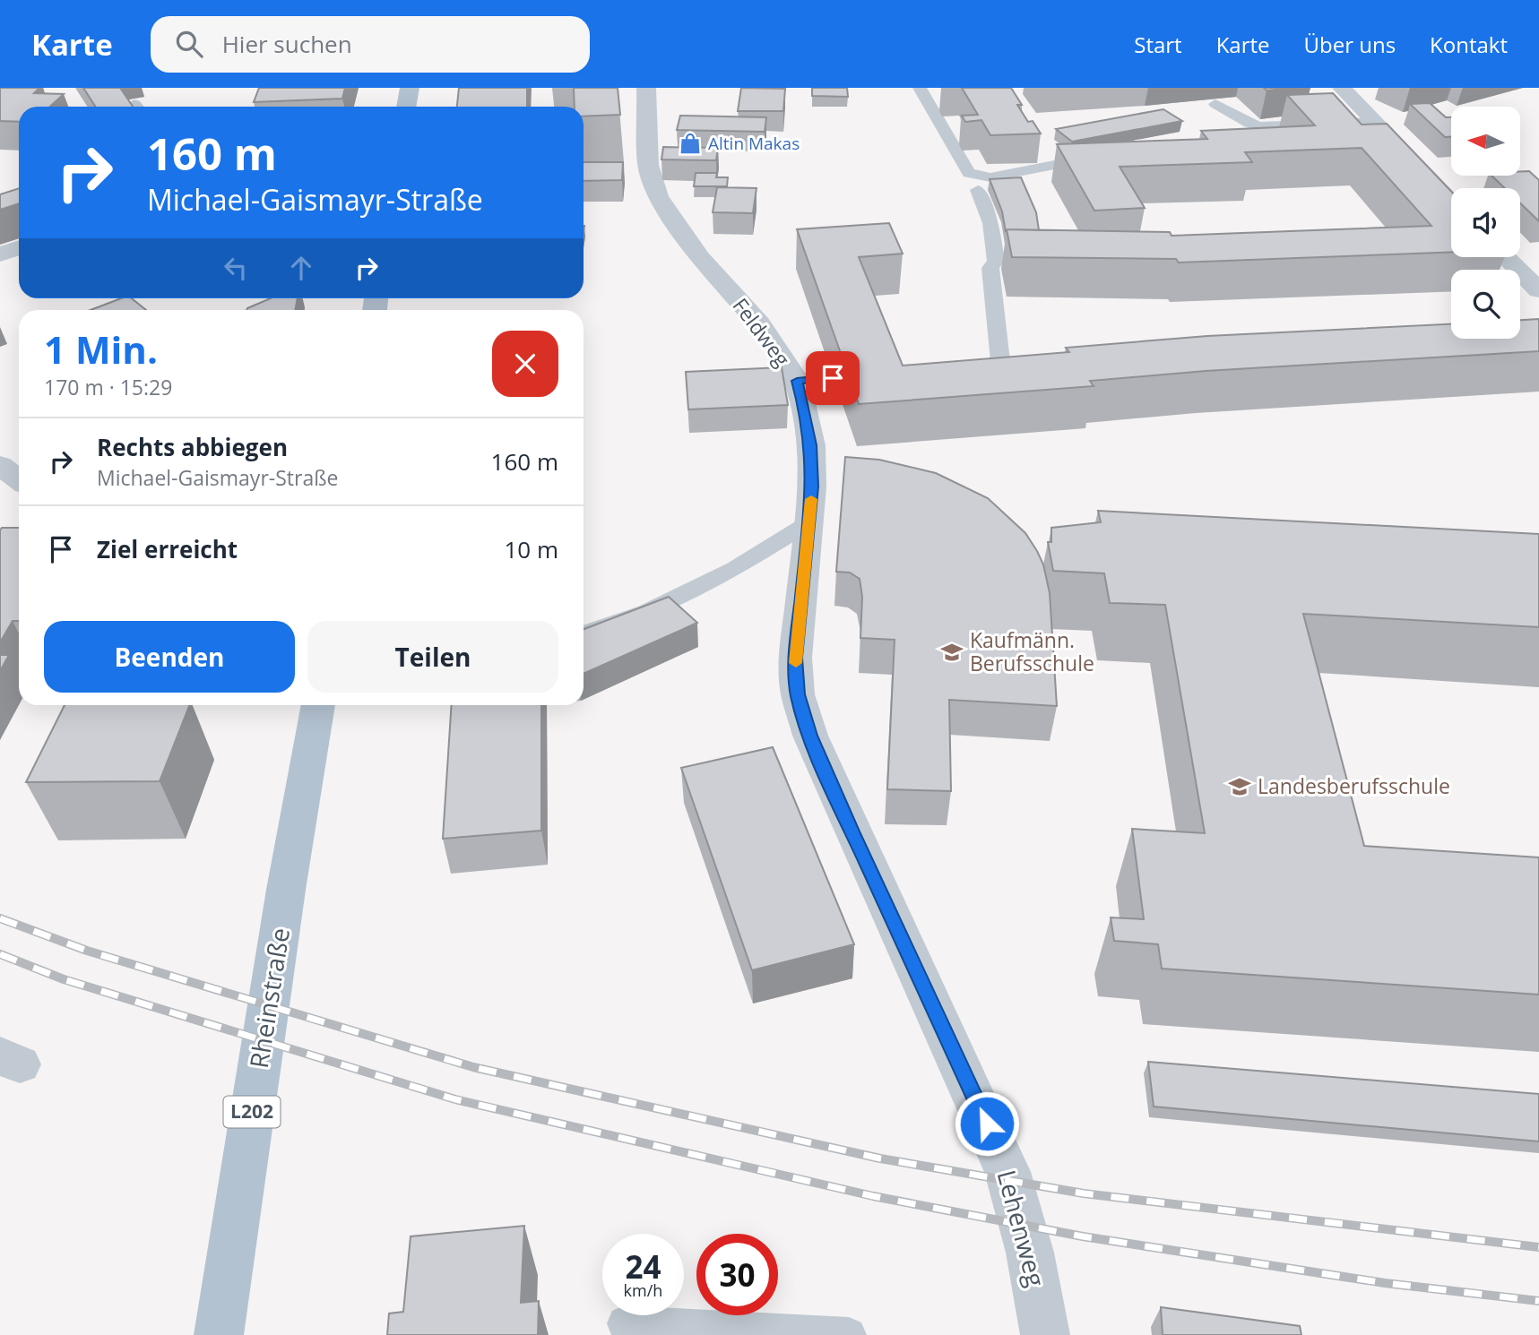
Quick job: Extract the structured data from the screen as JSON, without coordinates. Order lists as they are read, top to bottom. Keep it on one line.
{"streets":{"main road":["Rheinstraße","L202"],"street":["Feldweg","Lehenweg"]},"crossings":[["Feldweg","Lehenweg"]],"places":{"shop":["Altin Makas"],"school or university":["Kaufmänn. Berufsschule","Landesberufsschule"]},"north":"left","page":{"header":"Karte","search":"Hier suchen","nav":["Start","Karte","Über uns","Kontakt"],"turn":["160 m","Michael-Gaismayr-Straße"],"heading":["1 Min.","170 m · 15:29"],"list":[{"name":"Rechts abbiegen","note":"Michael-Gaismayr-Straße","value":"160 m"},{"name":"Ziel erreicht","value":"10 m"}],"buttons":["Beenden","Teilen"],"speed":"24 km/h","limit":"30"}}
